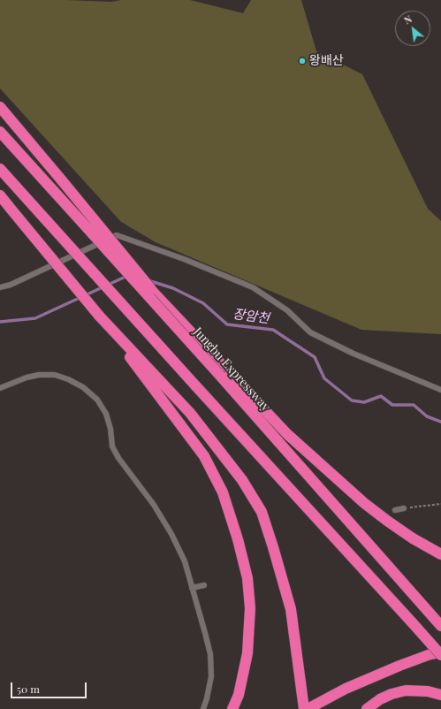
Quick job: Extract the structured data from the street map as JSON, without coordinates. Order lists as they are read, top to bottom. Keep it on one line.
{"streets":{"highway":["Jungbu Expressway"]},"water":["장암천"],"places":["왕배산"],"scale_bar":"50 m","north":"top left"}
